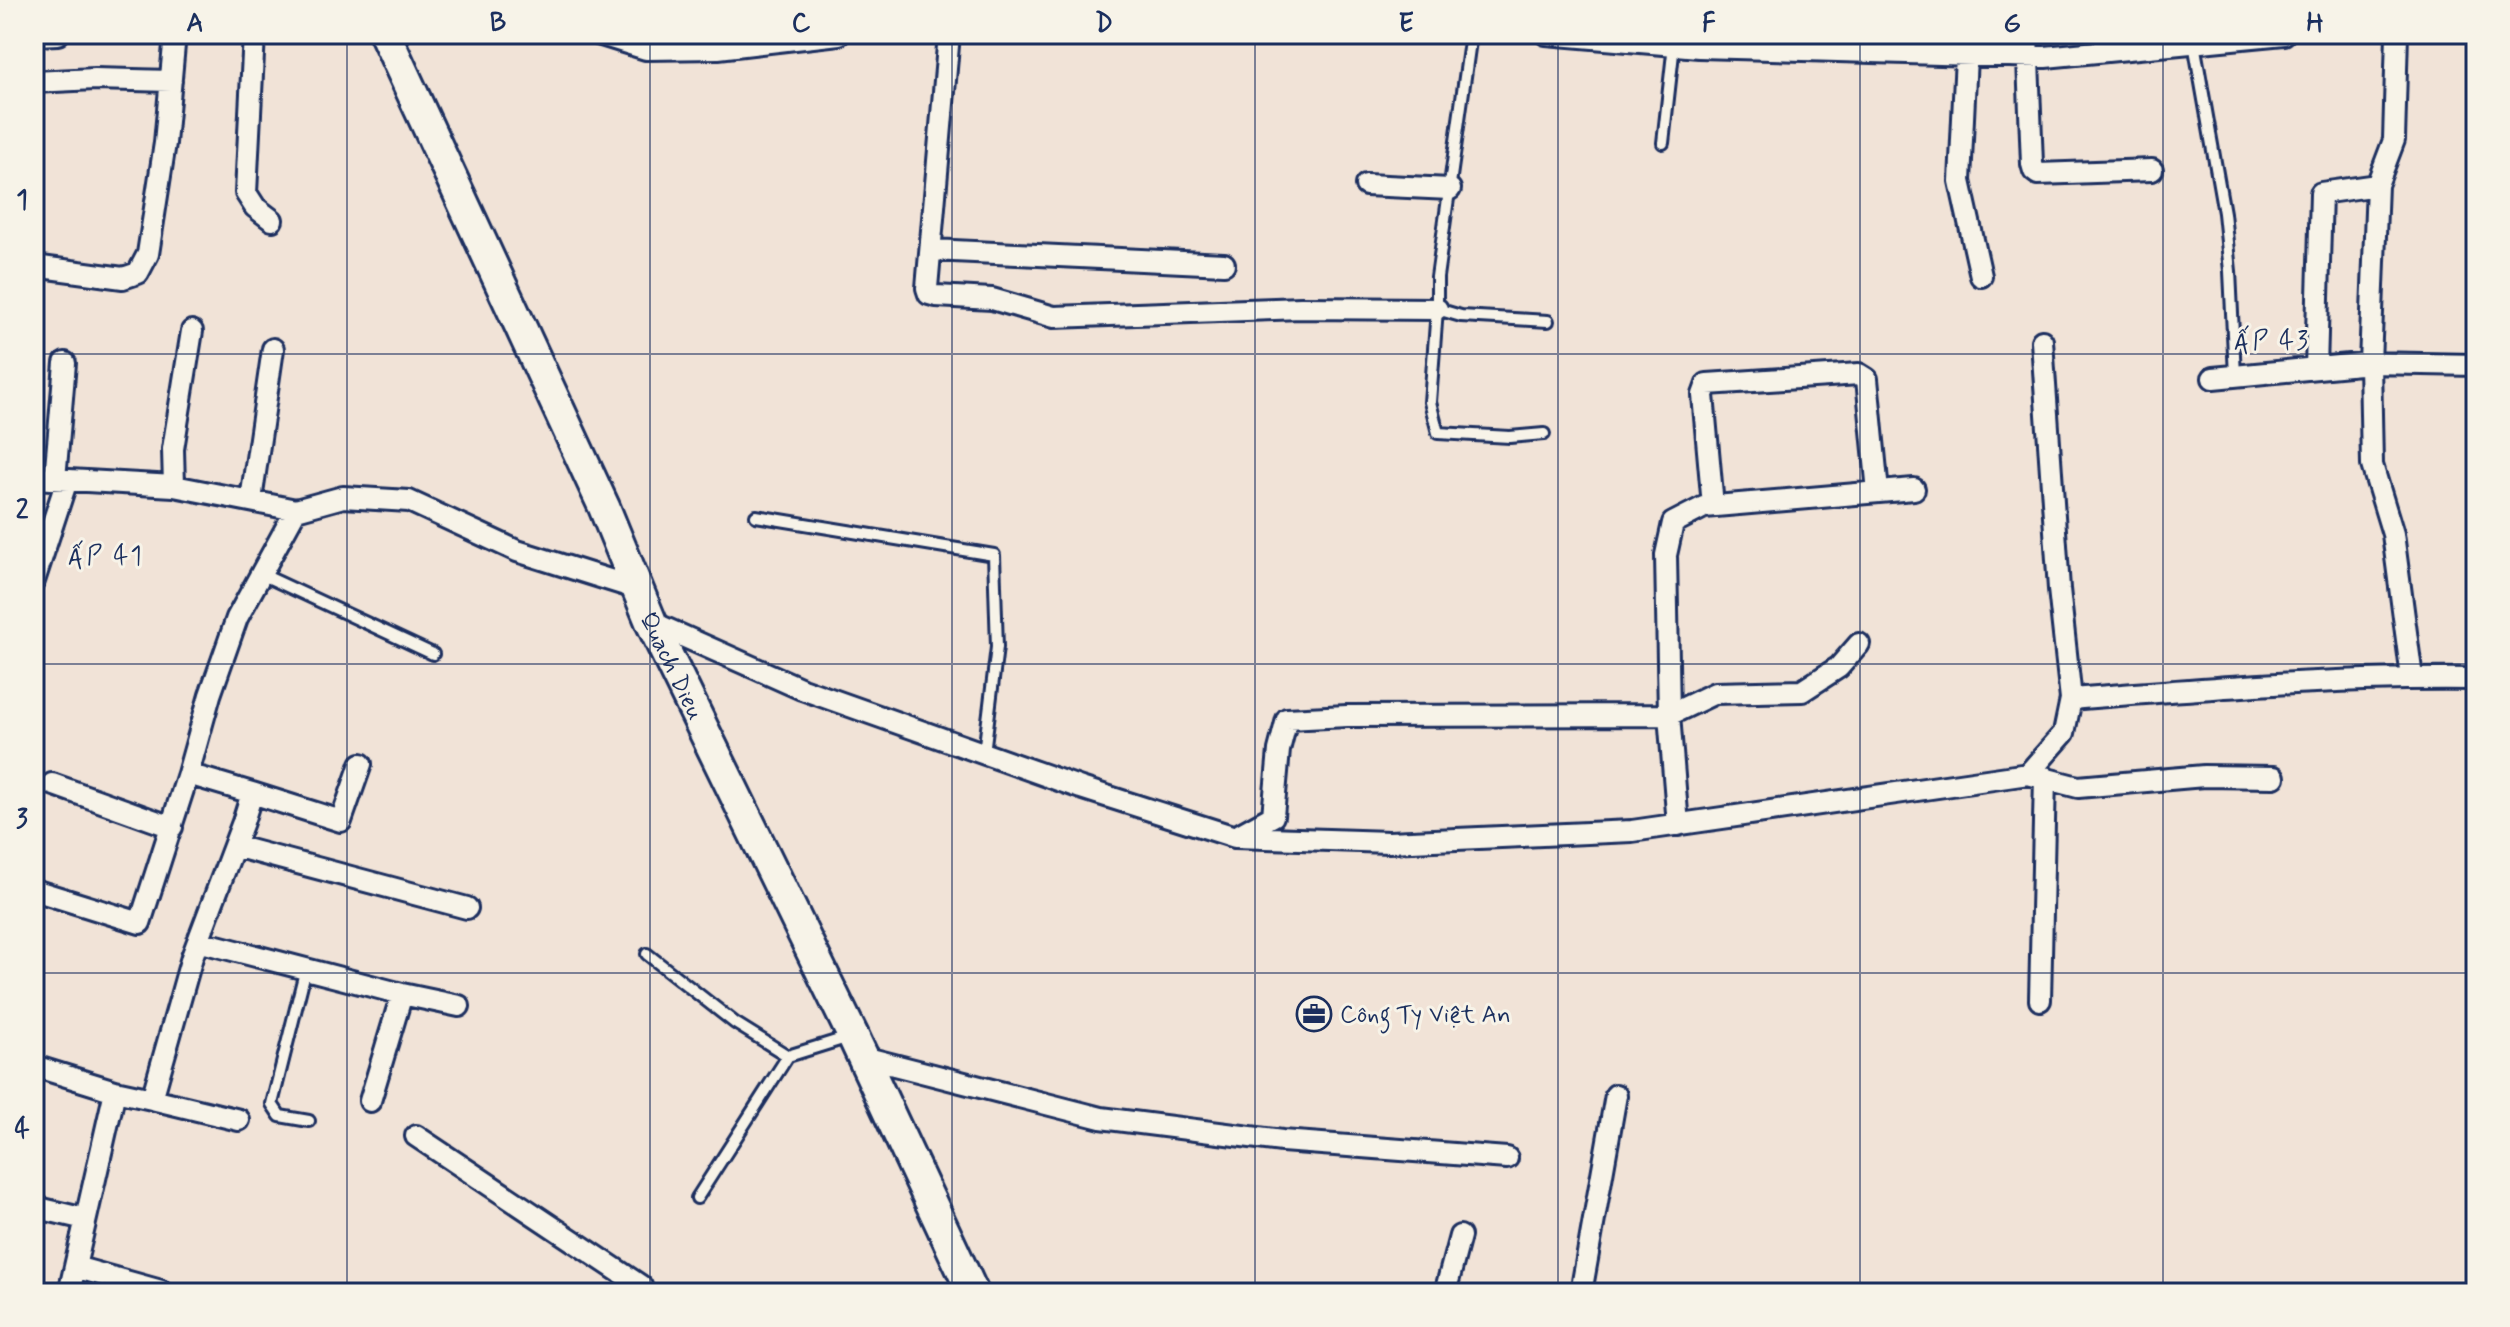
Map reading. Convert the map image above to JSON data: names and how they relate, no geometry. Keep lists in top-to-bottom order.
{
  "streets": {
    "main road": ["Quach Dieu"]
  },
  "districts": ["ẤP 43", "ẤP 41"],
  "places": {
    "office": ["Công Ty Việt An"]
  },
  "grid": {
    "columns": [
      "A",
      "B",
      "C",
      "D",
      "E",
      "F",
      "G",
      "H"
    ],
    "rows": [
      "1",
      "2",
      "3",
      "4"
    ]
  }
}
